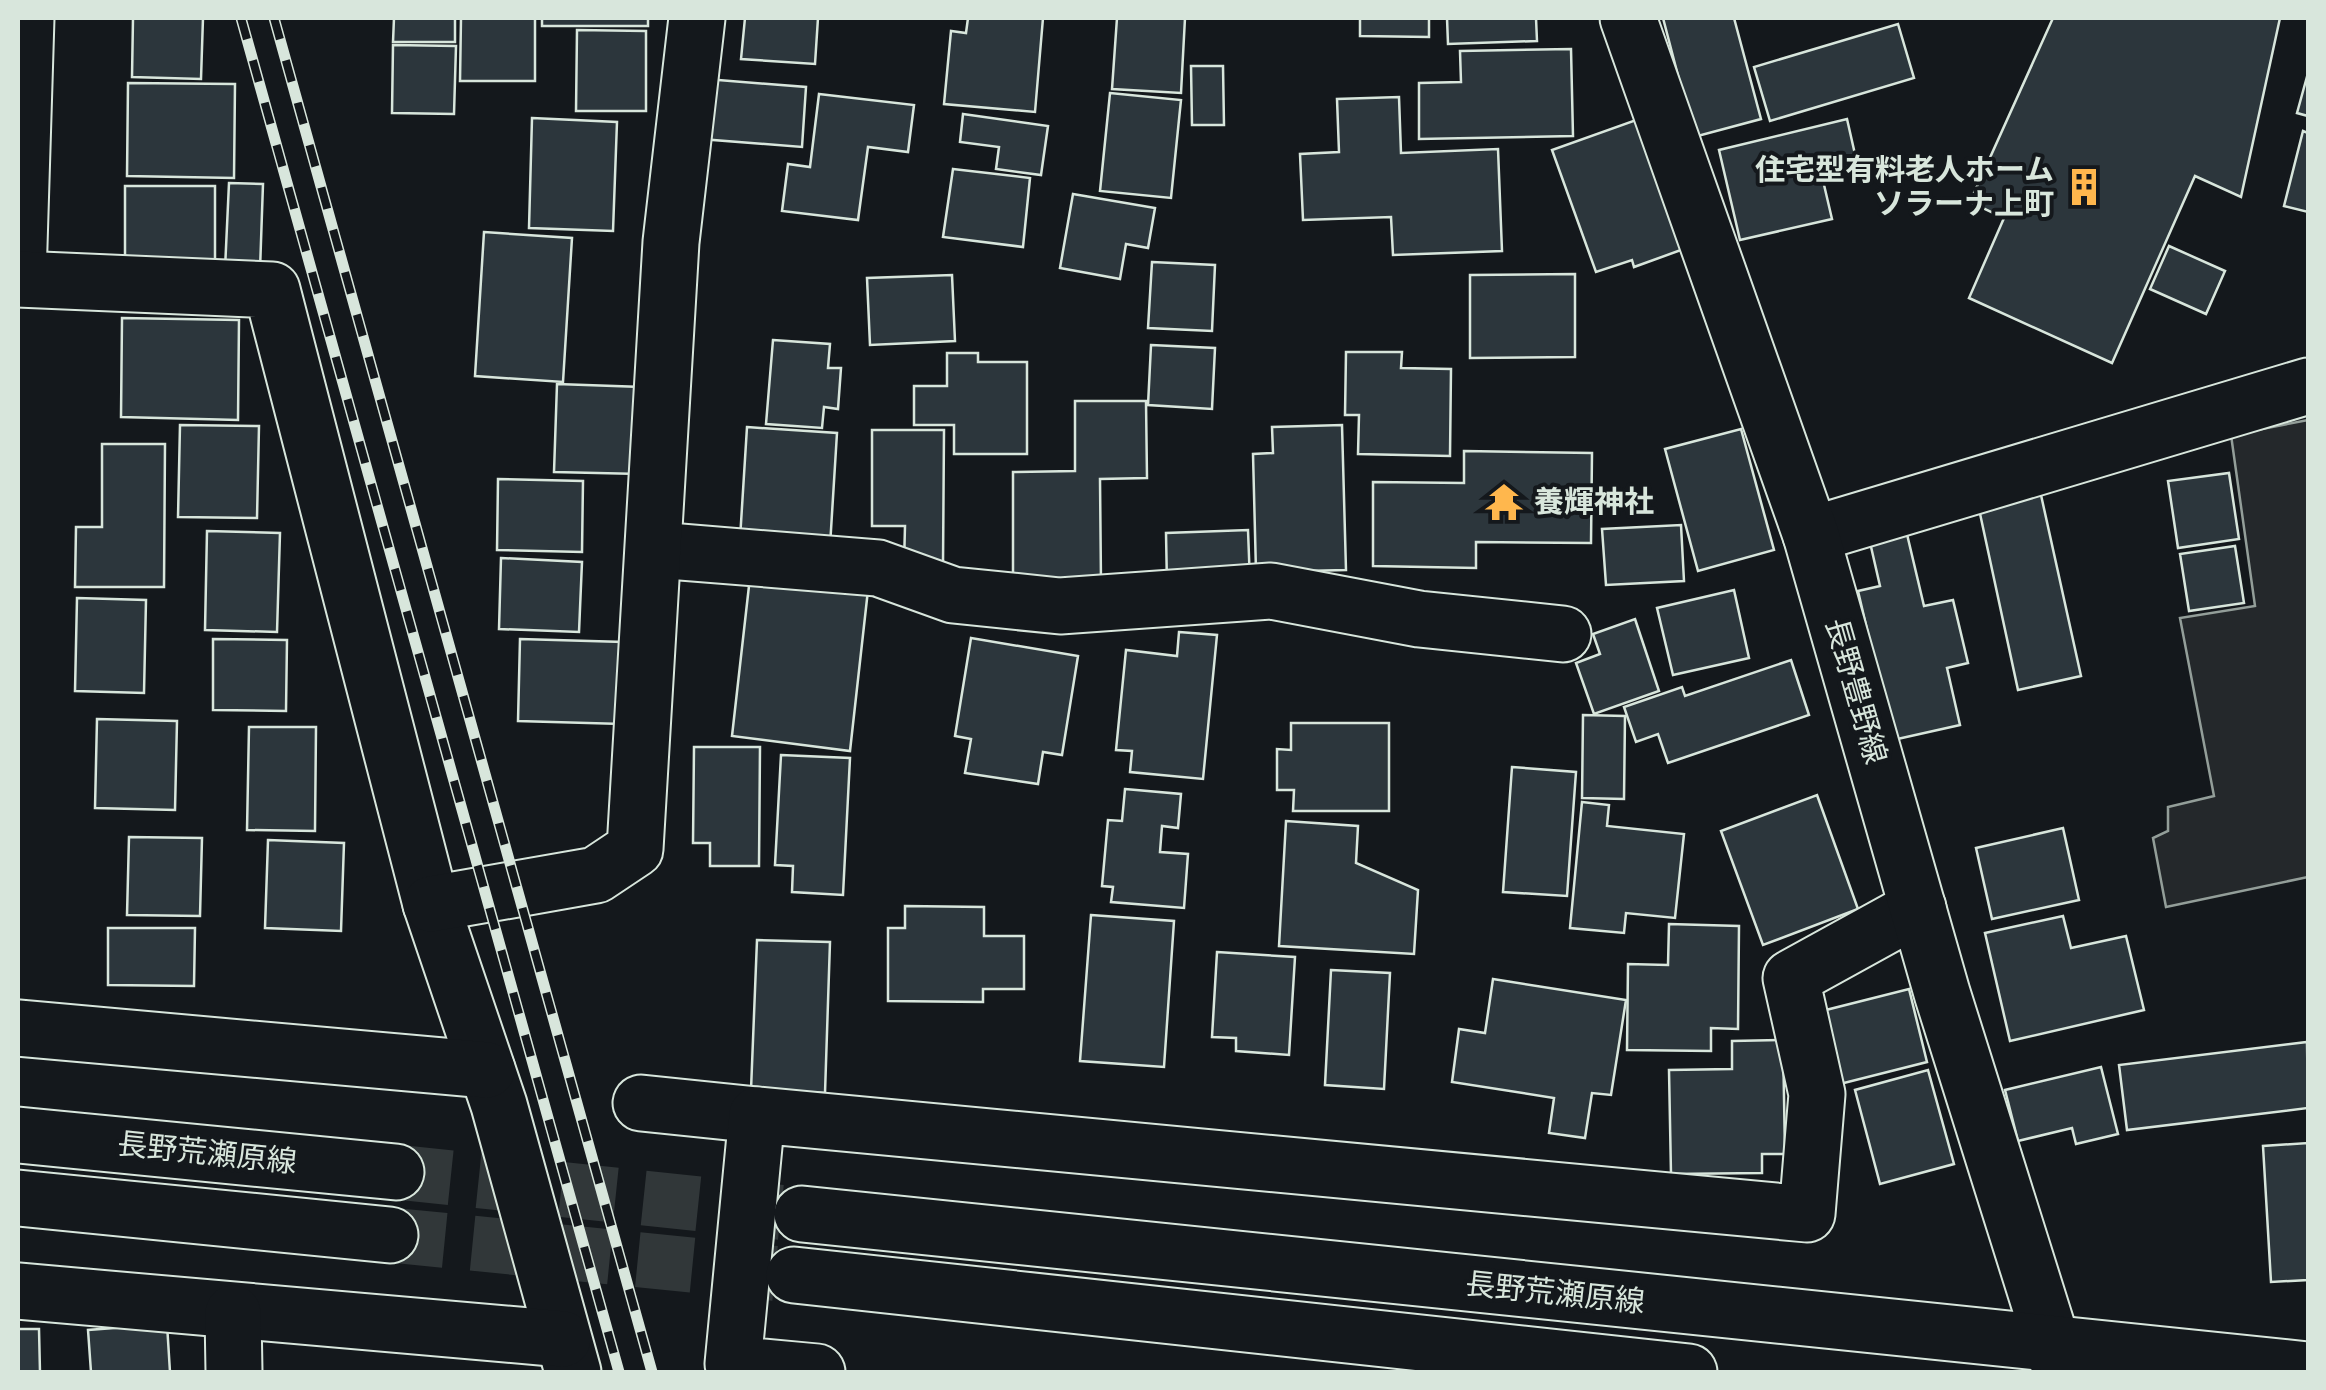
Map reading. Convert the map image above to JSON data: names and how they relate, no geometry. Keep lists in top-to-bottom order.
{
  "streets": {
    "street": ["長野豊野線", "長野荒瀬原線"]
  },
  "crossings": [
    ["長野豊野線", "長野荒瀬原線"]
  ],
  "places": {
    "building": ["住宅型有料老人ホーム ソラーナ上町"],
    "temple": ["養輝神社"]
  }
}
